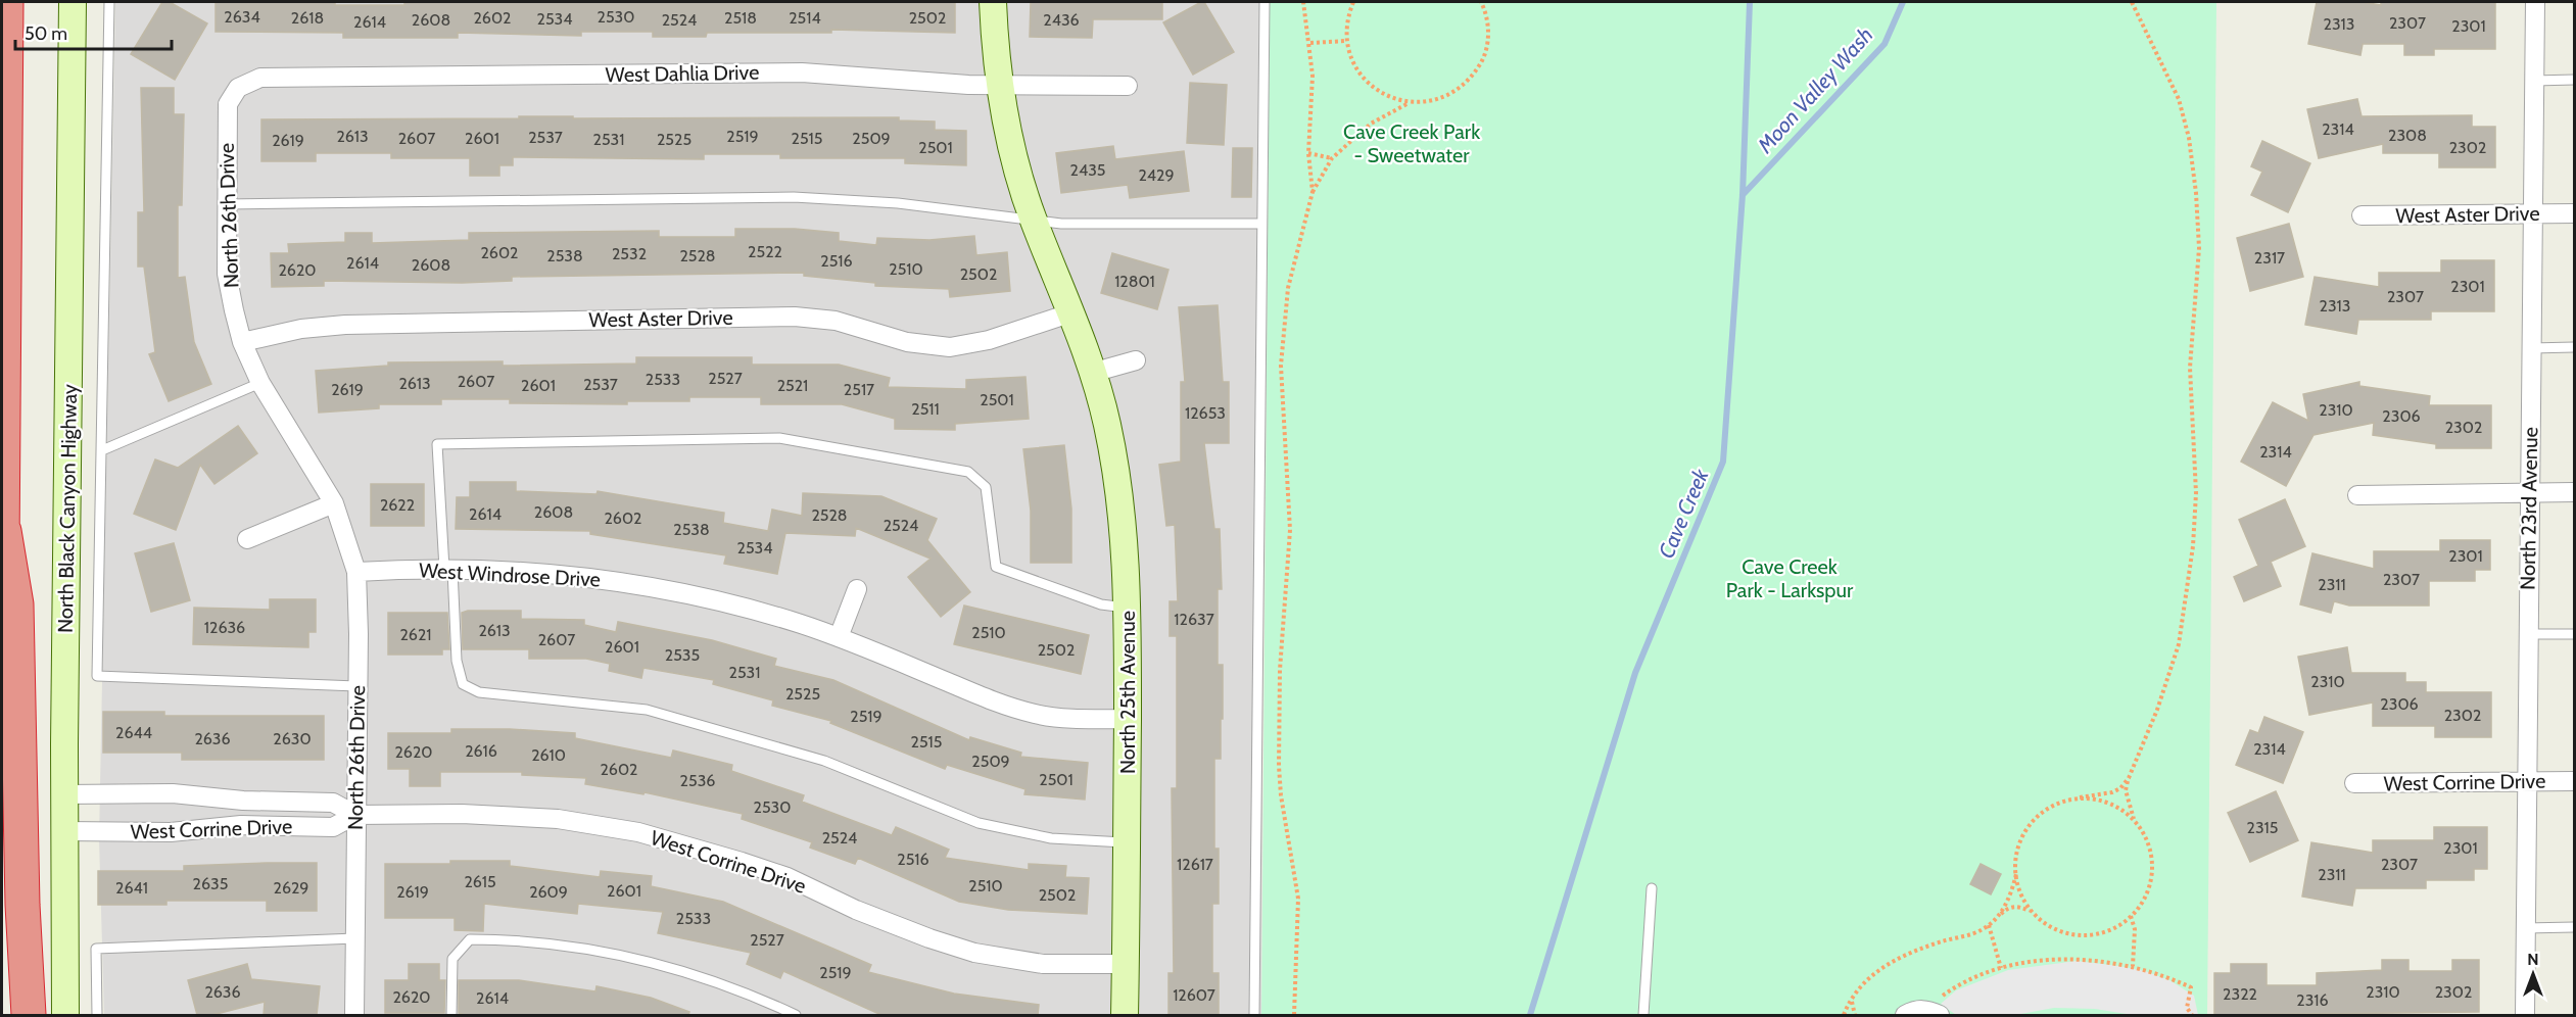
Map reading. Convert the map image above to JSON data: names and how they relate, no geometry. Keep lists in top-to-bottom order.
{
  "streets": {
    "street": [
      "West Dahlia Drive",
      "West Aster Drive",
      "North 26th Drive",
      "North Black Canyon Highway",
      "North 23rd Avenue",
      "West Windrose Drive",
      "North 25th Avenue",
      "West Corrine Drive"
    ]
  },
  "crossings": [
    ["West Dahlia Drive", "North 26th Drive"],
    ["West Dahlia Drive", "North 25th Avenue"],
    ["West Aster Drive", "North 26th Drive"],
    ["West Aster Drive", "North 23rd Avenue"],
    ["West Aster Drive", "North 25th Avenue"],
    ["North 26th Drive", "West Windrose Drive"],
    ["North 26th Drive", "West Corrine Drive"],
    ["North Black Canyon Highway", "West Corrine Drive"],
    ["North 23rd Avenue", "West Corrine Drive"],
    ["West Windrose Drive", "North 25th Avenue"],
    ["North 25th Avenue", "West Corrine Drive"]
  ],
  "water": ["Moon Valley Wash", "Cave Creek"],
  "parks": ["Cave Creek Park - Sweetwater", "Cave Creek Park - Larkspur"],
  "house_numbers": [
    "2634",
    "2530",
    "2618",
    "2602",
    "2518",
    "2514",
    "2502",
    "2534",
    "2608",
    "2524",
    "2436",
    "2614",
    "2307",
    "2313",
    "2301",
    "2314",
    "2308",
    "2613",
    "2519",
    "2537",
    "2607",
    "2601",
    "2515",
    "2509",
    "2531",
    "2525",
    "2619",
    "2501",
    "2302",
    "2435",
    "2429",
    "2522",
    "2602",
    "2532",
    "2538",
    "2528",
    "2317",
    "2516",
    "2614",
    "2608",
    "2510",
    "2620",
    "2502",
    "12801",
    "2301",
    "2307",
    "2313",
    "2527",
    "2533",
    "2607",
    "2613",
    "2537",
    "2601",
    "2521",
    "2619",
    "2517",
    "2501",
    "2511",
    "2310",
    "12653",
    "2306",
    "2302",
    "2314",
    "2622",
    "2608",
    "2614",
    "2528",
    "2602",
    "2524",
    "2538",
    "2534",
    "2301",
    "2307",
    "2311",
    "12637",
    "12636",
    "2613",
    "2510",
    "2621",
    "2607",
    "2601",
    "2502",
    "2535",
    "2531",
    "2310",
    "2525",
    "2306",
    "2302",
    "2519",
    "2644",
    "2636",
    "2630",
    "2515",
    "2314",
    "2616",
    "2620",
    "2610",
    "2509",
    "2602",
    "2501",
    "2536",
    "2530",
    "2315",
    "2524",
    "2301",
    "2516",
    "12617",
    "2307",
    "2311",
    "2615",
    "2635",
    "2510",
    "2641",
    "2629",
    "2601",
    "2619",
    "2609",
    "2502",
    "2533",
    "2527",
    "2519",
    "2636",
    "2310",
    "2302",
    "2322",
    "12607",
    "2620",
    "2614",
    "2316"
  ],
  "scale_bar": "50 m",
  "north": "top"
}
